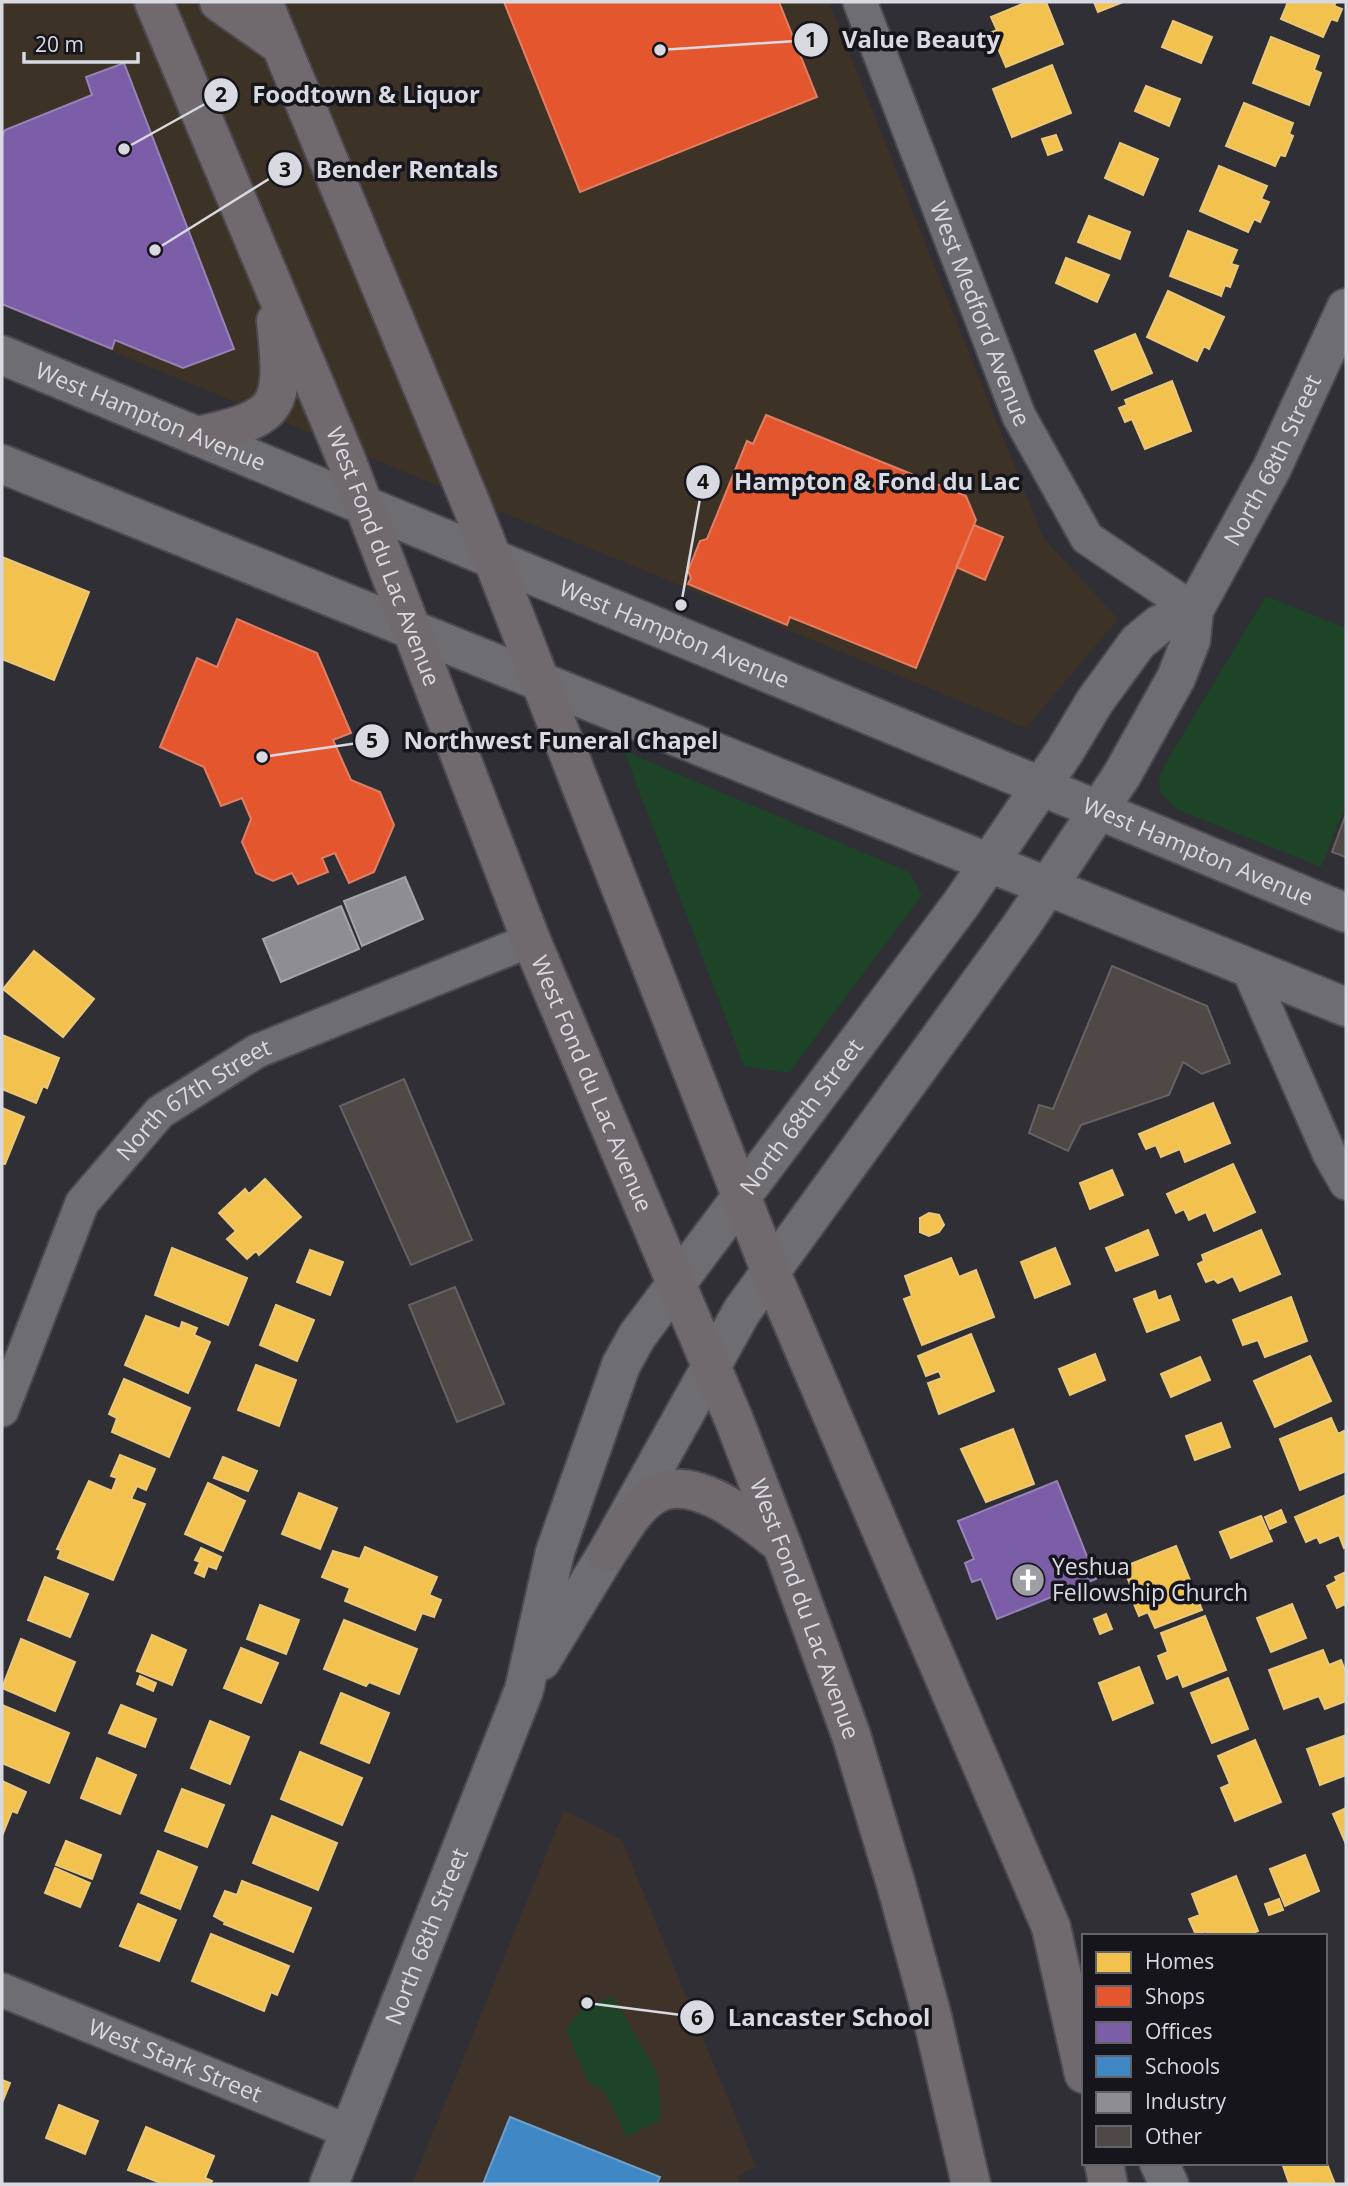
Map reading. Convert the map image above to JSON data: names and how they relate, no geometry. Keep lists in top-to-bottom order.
{
  "streets": {
    "main road": ["West Fond du Lac Avenue"],
    "street": [
      "West Medford Avenue",
      "West Hampton Avenue",
      "North 68th Street",
      "North 67th Street",
      "West Stark Street"
    ]
  },
  "crossings": [
    ["West Medford Avenue", "North 68th Street"],
    ["West Hampton Avenue", "North 68th Street"],
    ["West Hampton Avenue", "West Fond du Lac Avenue"],
    ["North 68th Street", "West Fond du Lac Avenue"],
    ["North 68th Street", "West Stark Street"],
    ["West Fond du Lac Avenue", "North 67th Street"]
  ],
  "places": {
    "other": [
      "Value Beauty",
      "Foodtown & Liquor",
      "Bender Rentals",
      "Hampton & Fond du Lac",
      "Northwest Funeral Chapel",
      "Lancaster School"
    ],
    "church": ["Yeshua Fellowship Church"]
  },
  "legend": [
    "Homes",
    "Shops",
    "Offices",
    "Schools",
    "Industry",
    "Other"
  ],
  "scale_bar": "20 m"
}
